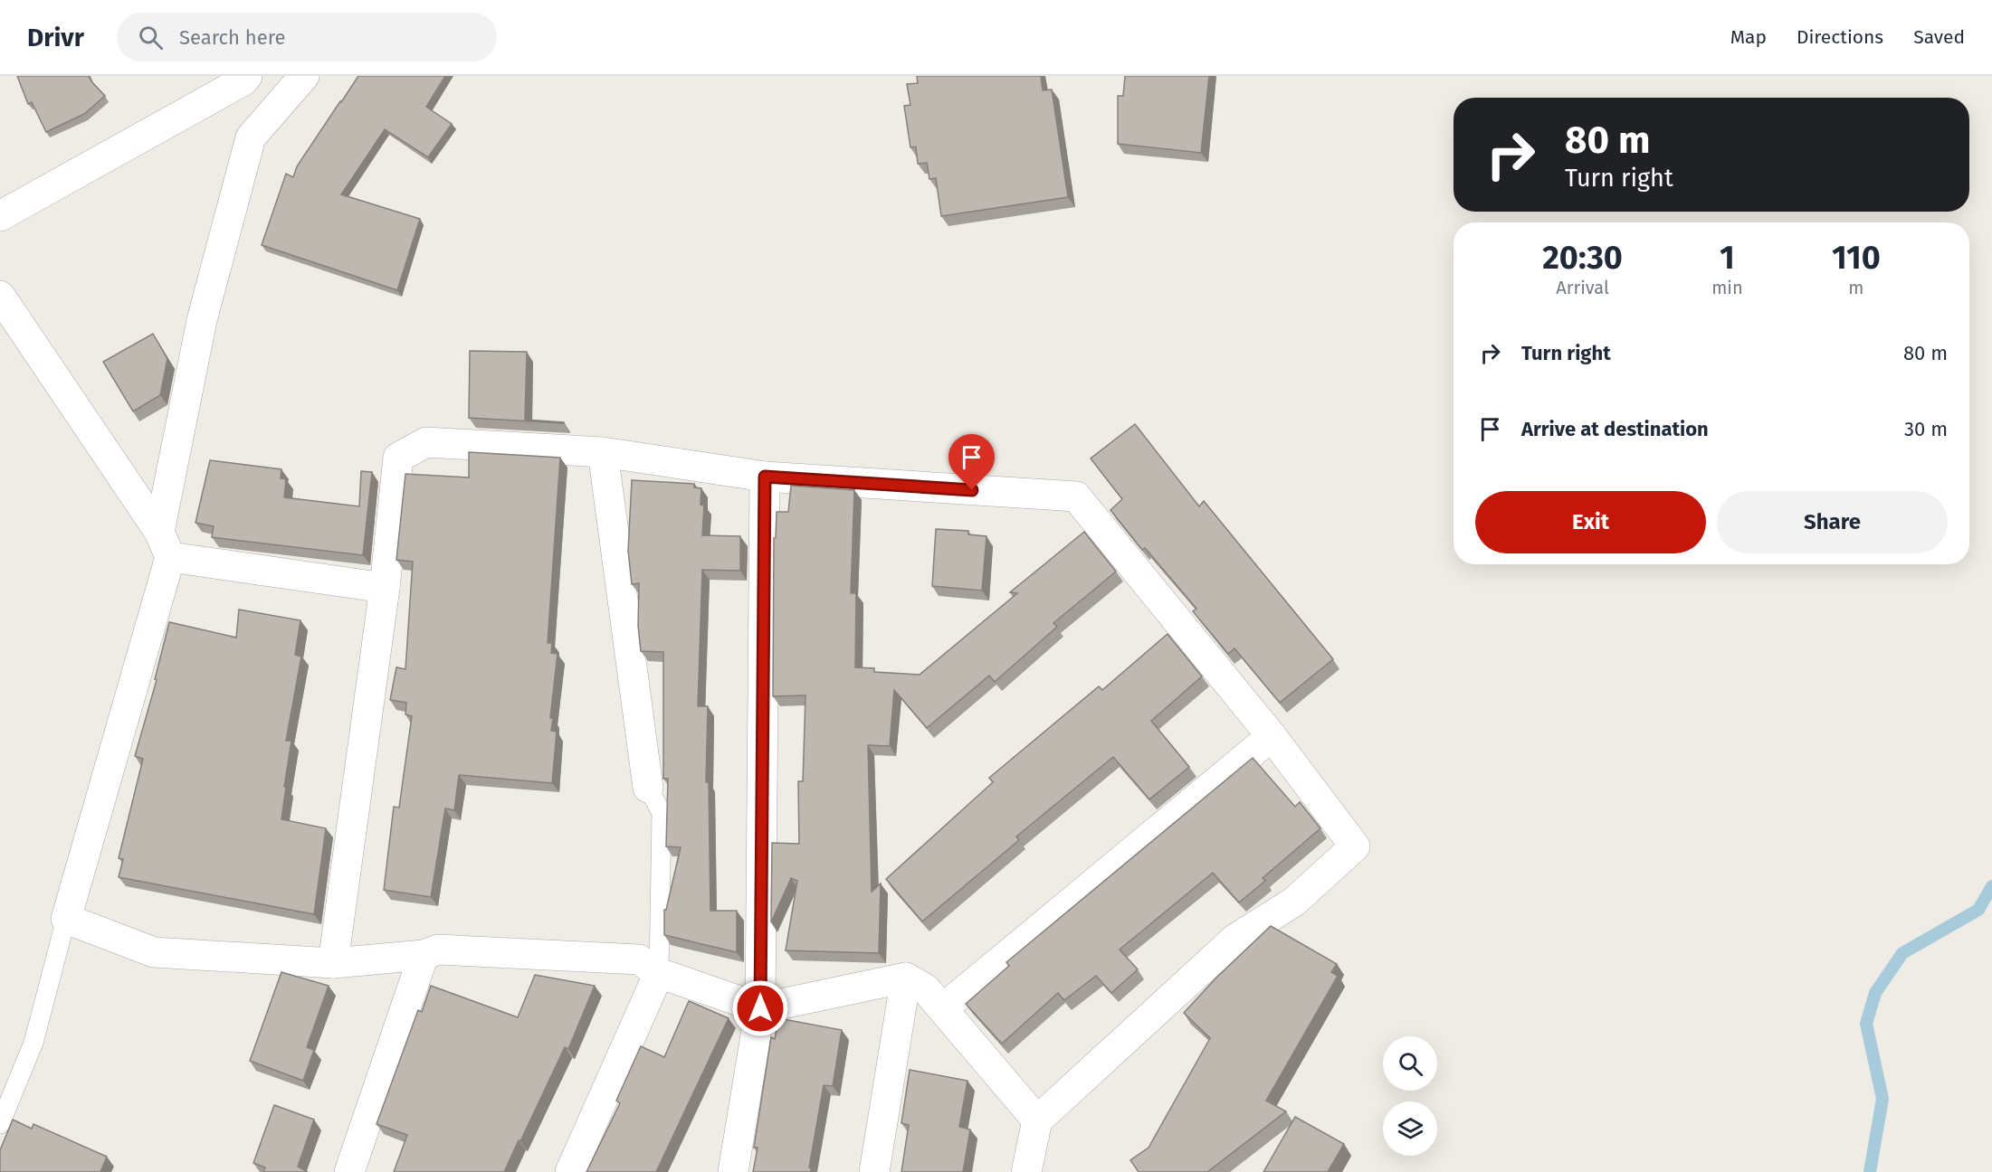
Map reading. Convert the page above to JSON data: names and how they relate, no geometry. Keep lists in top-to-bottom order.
{
  "page": {
    "header": "Drivr",
    "search": "Search here",
    "nav": ["Map", "Directions", "Saved"],
    "turn": ["80 m", "Turn right"],
    "eta": [
      "20:30",
      "Arrival",
      "1",
      "min",
      "110",
      "m"
    ],
    "list": [
      {
        "name": "Turn right",
        "value": "80 m"
      },
      {
        "name": "Arrive at destination",
        "value": "30 m"
      }
    ],
    "buttons": ["Exit", "Share"]
  }
}
